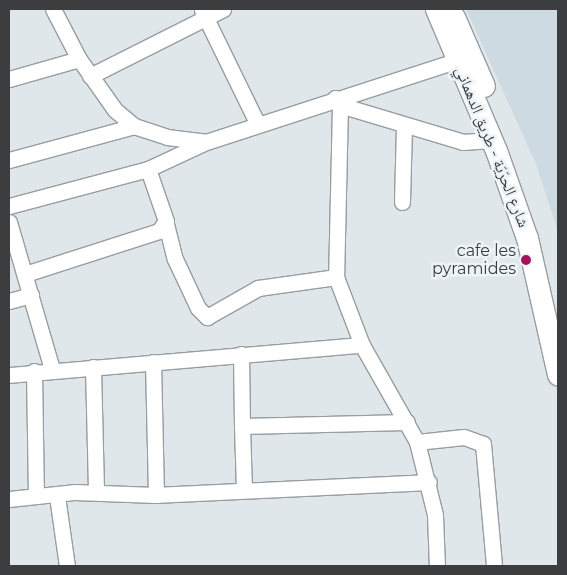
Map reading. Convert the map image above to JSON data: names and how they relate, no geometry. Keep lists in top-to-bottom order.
{
  "streets": {
    "main road": ["شارع الحرّيّة - طريق الدهماني"]
  },
  "places": ["cafe les pyramides"]
}
